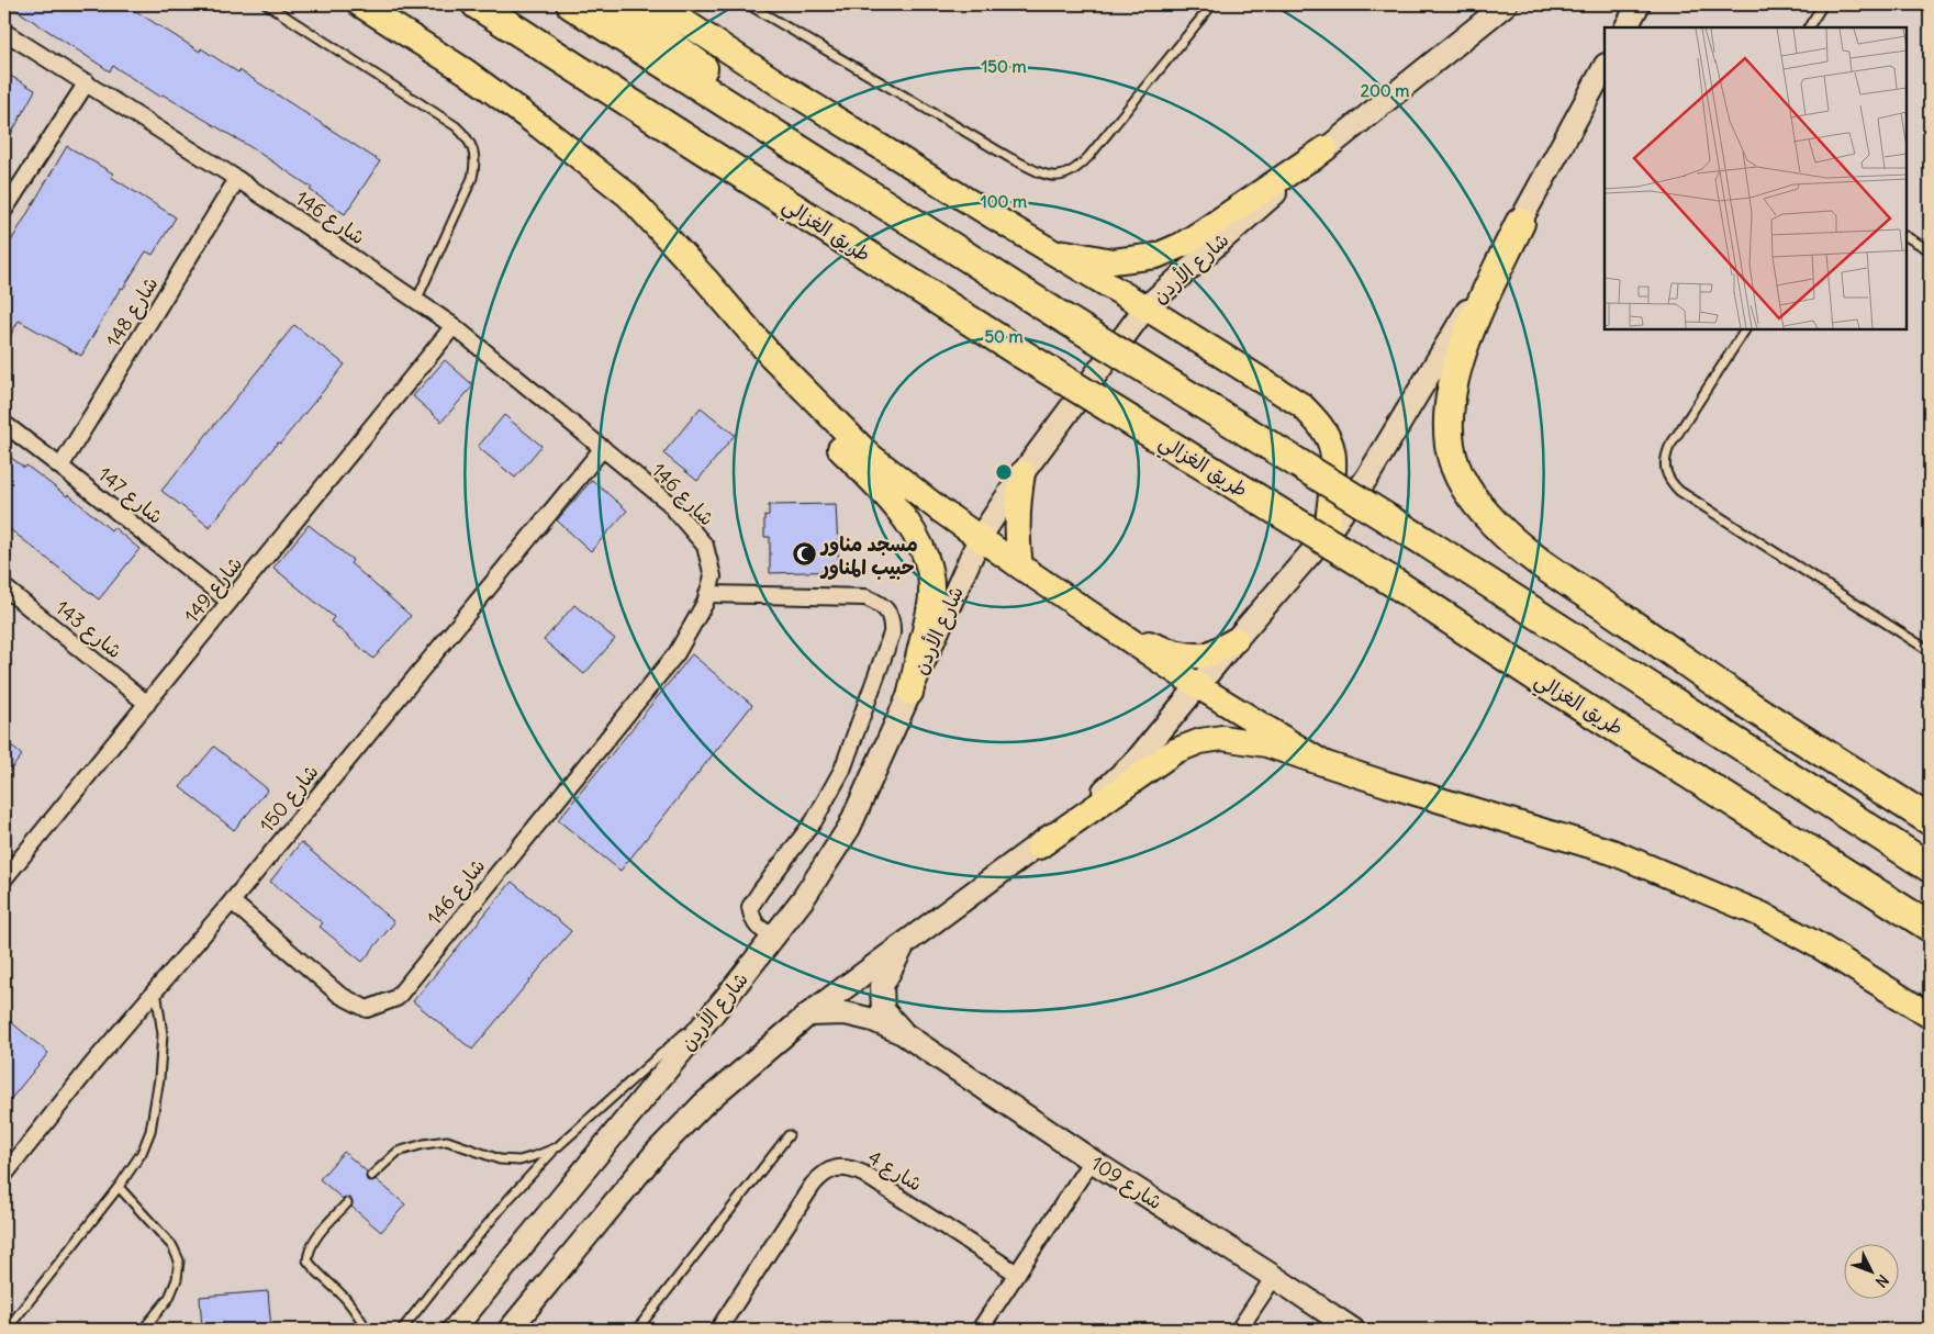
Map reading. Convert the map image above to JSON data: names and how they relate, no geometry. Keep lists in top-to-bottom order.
{
  "streets": {
    "highway": ["طريق الغزالي"],
    "main road": ["شارع الأردن", "شارع 109"],
    "street": [
      "شارع 146",
      "شارع 148",
      "شارع 147",
      "شارع 149",
      "شارع 143",
      "شارع 150",
      "شارع 4"
    ]
  },
  "crossings": [
    ["شارع 146", "شارع 148"],
    ["شارع 146", "شارع 149"],
    ["شارع 146", "شارع 150"],
    ["شارع 148", "شارع 147"],
    ["شارع 147", "شارع 149"],
    ["شارع 149", "شارع 143"]
  ],
  "places": {
    "mosque": ["مسجد مناور حبيب المناور"]
  },
  "north": "bottom right",
  "rings": [
    "150 m",
    "200 m",
    "100 m",
    "50 m"
  ]
}
